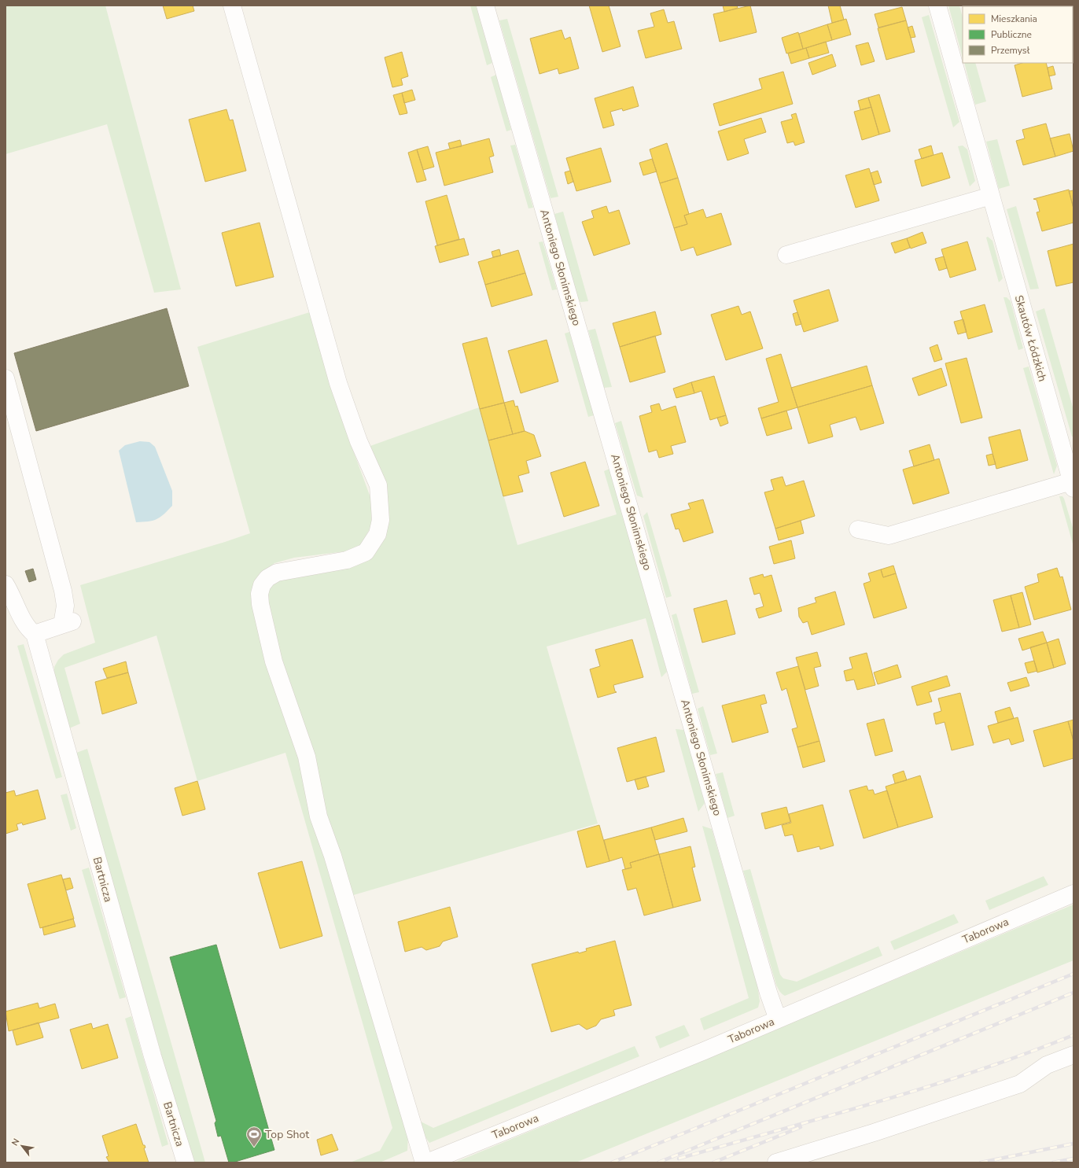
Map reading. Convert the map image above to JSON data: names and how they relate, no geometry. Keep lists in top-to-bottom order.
{
  "streets": {
    "street": [
      "Antoniego Słonimskiego",
      "Skautów Łódzkich",
      "Bartnicza",
      "Taborowa"
    ]
  },
  "crossings": [
    ["Antoniego Słonimskiego", "Taborowa"]
  ],
  "places": {
    "sports": ["Top Shot"]
  },
  "legend": ["Mieszkania", "Publiczne", "Przemysł"],
  "north": "top left"
}
